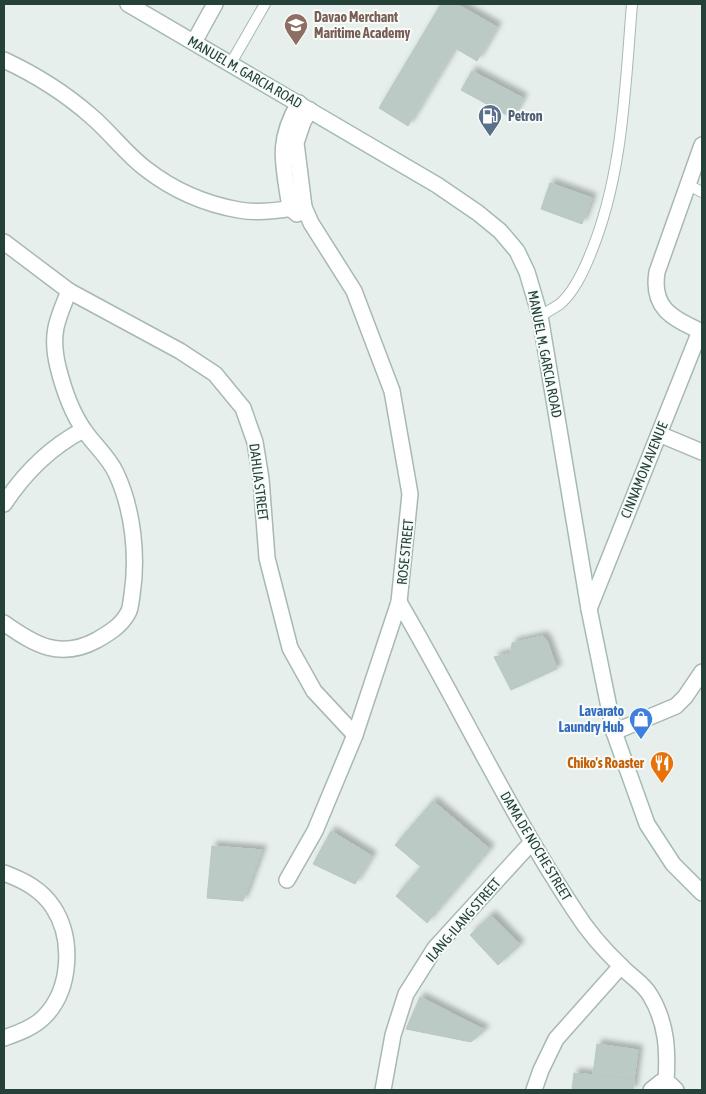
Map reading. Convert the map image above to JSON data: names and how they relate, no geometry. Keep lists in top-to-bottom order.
{
  "streets": {
    "street": [
      "MANUEL M. GARCIA ROAD",
      "CINNAMON AVENUE",
      "DAHLIA STREET",
      "ROSE STREET",
      "DAMA DE NOCHE STREET",
      "ILANG-ILANG STREET"
    ]
  },
  "crossings": [
    ["MANUEL M. GARCIA ROAD", "CINNAMON AVENUE"],
    ["MANUEL M. GARCIA ROAD", "ROSE STREET"],
    ["DAHLIA STREET", "ROSE STREET"],
    ["ROSE STREET", "DAMA DE NOCHE STREET"],
    ["DAMA DE NOCHE STREET", "ILANG-ILANG STREET"]
  ],
  "places": {
    "school or university": ["Davao Merchant Maritime Academy"],
    "fuel station": ["Petron"],
    "shop": ["Lavarato Laundry Hub"],
    "restaurant": ["Chiko's Roaster"]
  }
}
